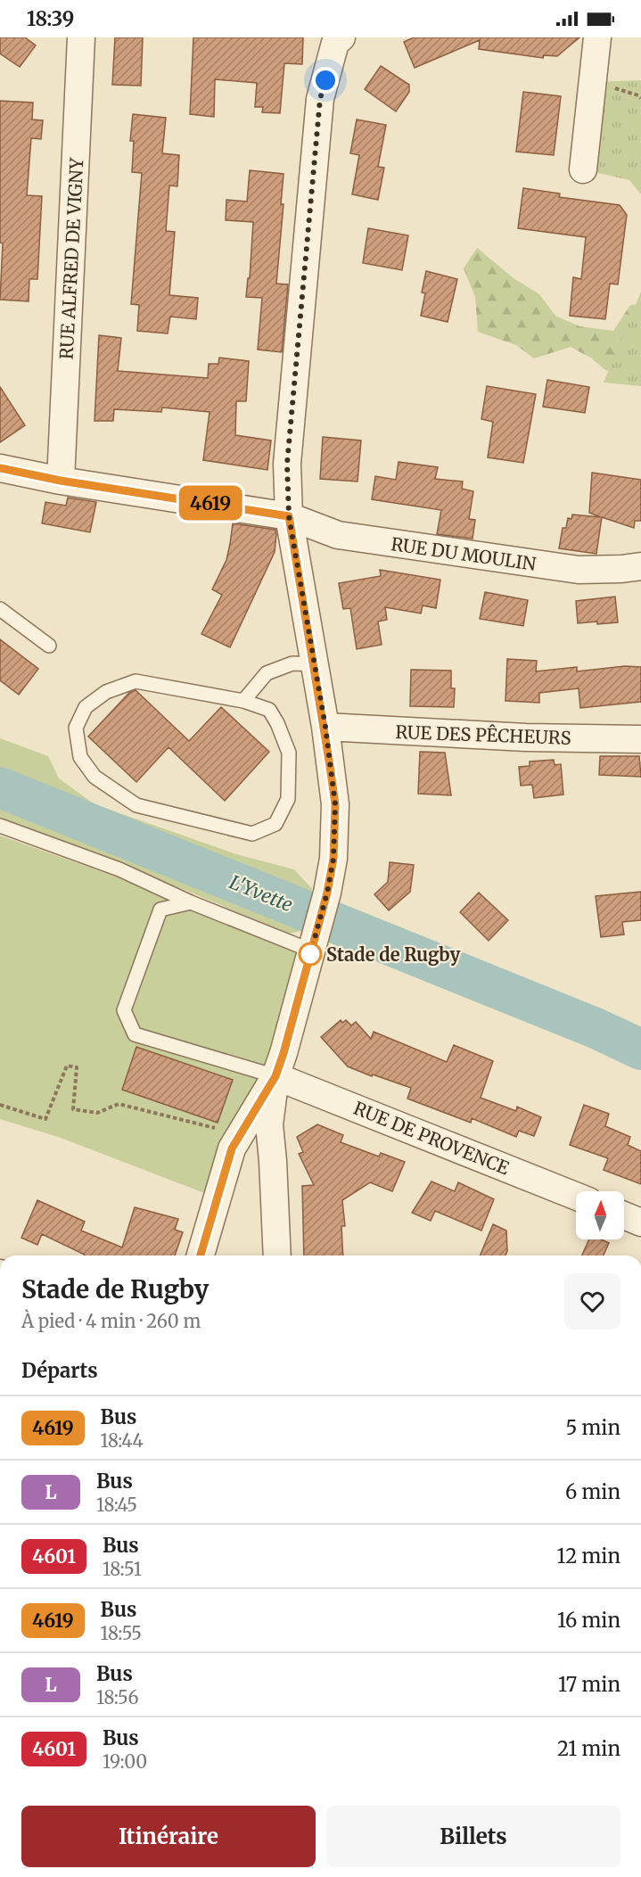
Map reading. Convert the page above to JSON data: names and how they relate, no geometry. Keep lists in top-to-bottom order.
{
  "streets": {
    "street": [
      "RUE ALFRED DE VIGNY",
      "RUE DU MOULIN",
      "RUE DES PÊCHEURS",
      "RUE DE PROVENCE"
    ]
  },
  "crossings": [
    ["RUE ALFRED DE VIGNY", "RUE DU MOULIN"]
  ],
  "water": ["L'Yvette"],
  "places": ["Stade de Rugby"],
  "lines": ["bus line 4619"],
  "north": "top",
  "page": {
    "status": "18:39",
    "on_map": "4619",
    "heading": [
      ["Stade de Rugby", "À pied · 4 min · 260 m"],
      "Départs"
    ],
    "list": [
      {
        "mark": "4619",
        "name": "Bus",
        "note": "18:44",
        "value": "5 min"
      },
      {
        "mark": "L",
        "name": "Bus",
        "note": "18:45",
        "value": "6 min"
      },
      {
        "mark": "4601",
        "name": "Bus",
        "note": "18:51",
        "value": "12 min"
      },
      {
        "mark": "4619",
        "name": "Bus",
        "note": "18:55",
        "value": "16 min"
      },
      {
        "mark": "L",
        "name": "Bus",
        "note": "18:56",
        "value": "17 min"
      },
      {
        "mark": "4601",
        "name": "Bus",
        "note": "19:00",
        "value": "21 min"
      }
    ],
    "buttons": ["Itinéraire", "Billets"]
  }
}
